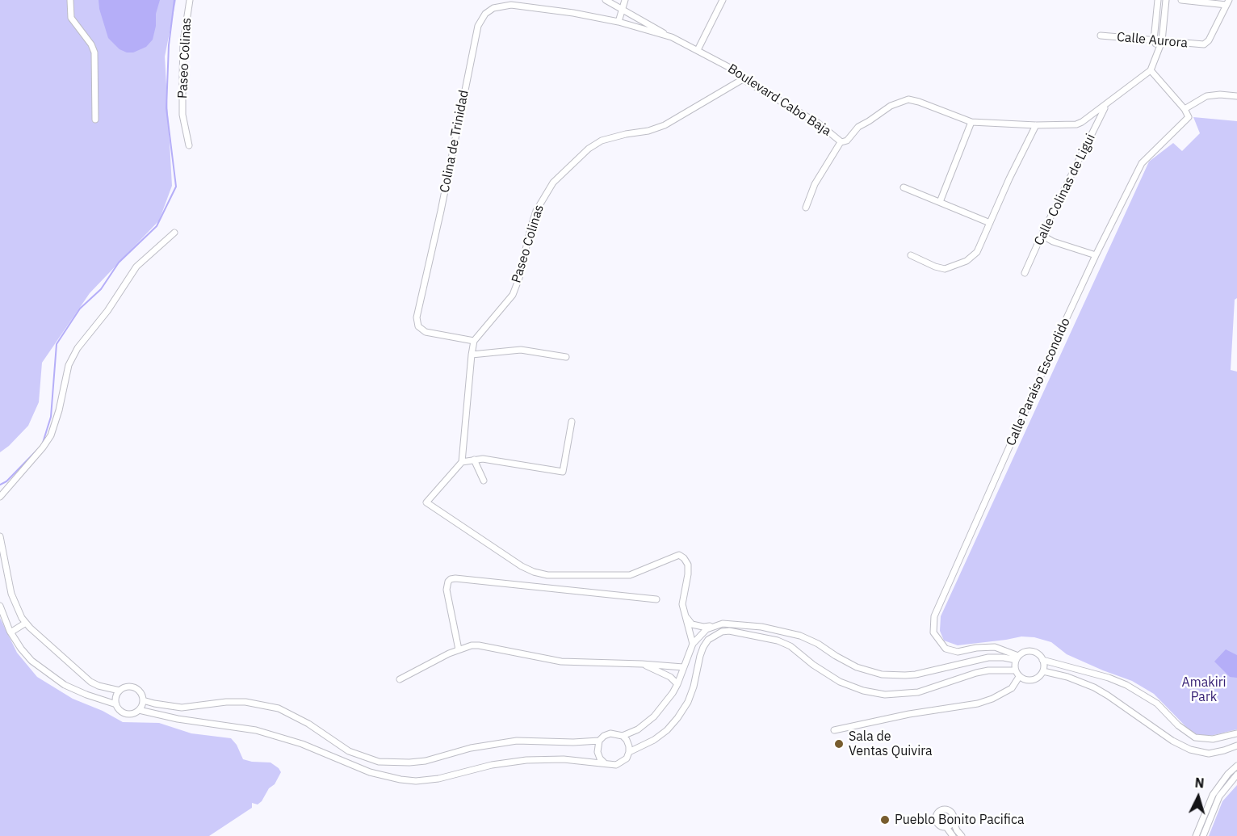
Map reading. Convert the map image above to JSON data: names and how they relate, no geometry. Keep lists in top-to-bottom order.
{
  "streets": {
    "street": [
      "Calle Aurora",
      "Paseo Colinas",
      "Boulevard Cabo Baja",
      "Colina de Trinidad",
      "Calle Colinas de Ligui",
      "Calle Paraíso Escondido"
    ]
  },
  "crossings": [
    ["Paseo Colinas", "Boulevard Cabo Baja"],
    ["Paseo Colinas", "Colina de Trinidad"],
    ["Boulevard Cabo Baja", "Colina de Trinidad"],
    ["Boulevard Cabo Baja", "Calle Colinas de Ligui"]
  ],
  "parks": ["Amakiri Park"],
  "places": ["Sala de Ventas Quivira", "Pueblo Bonito Pacifica"],
  "north": "top"
}
